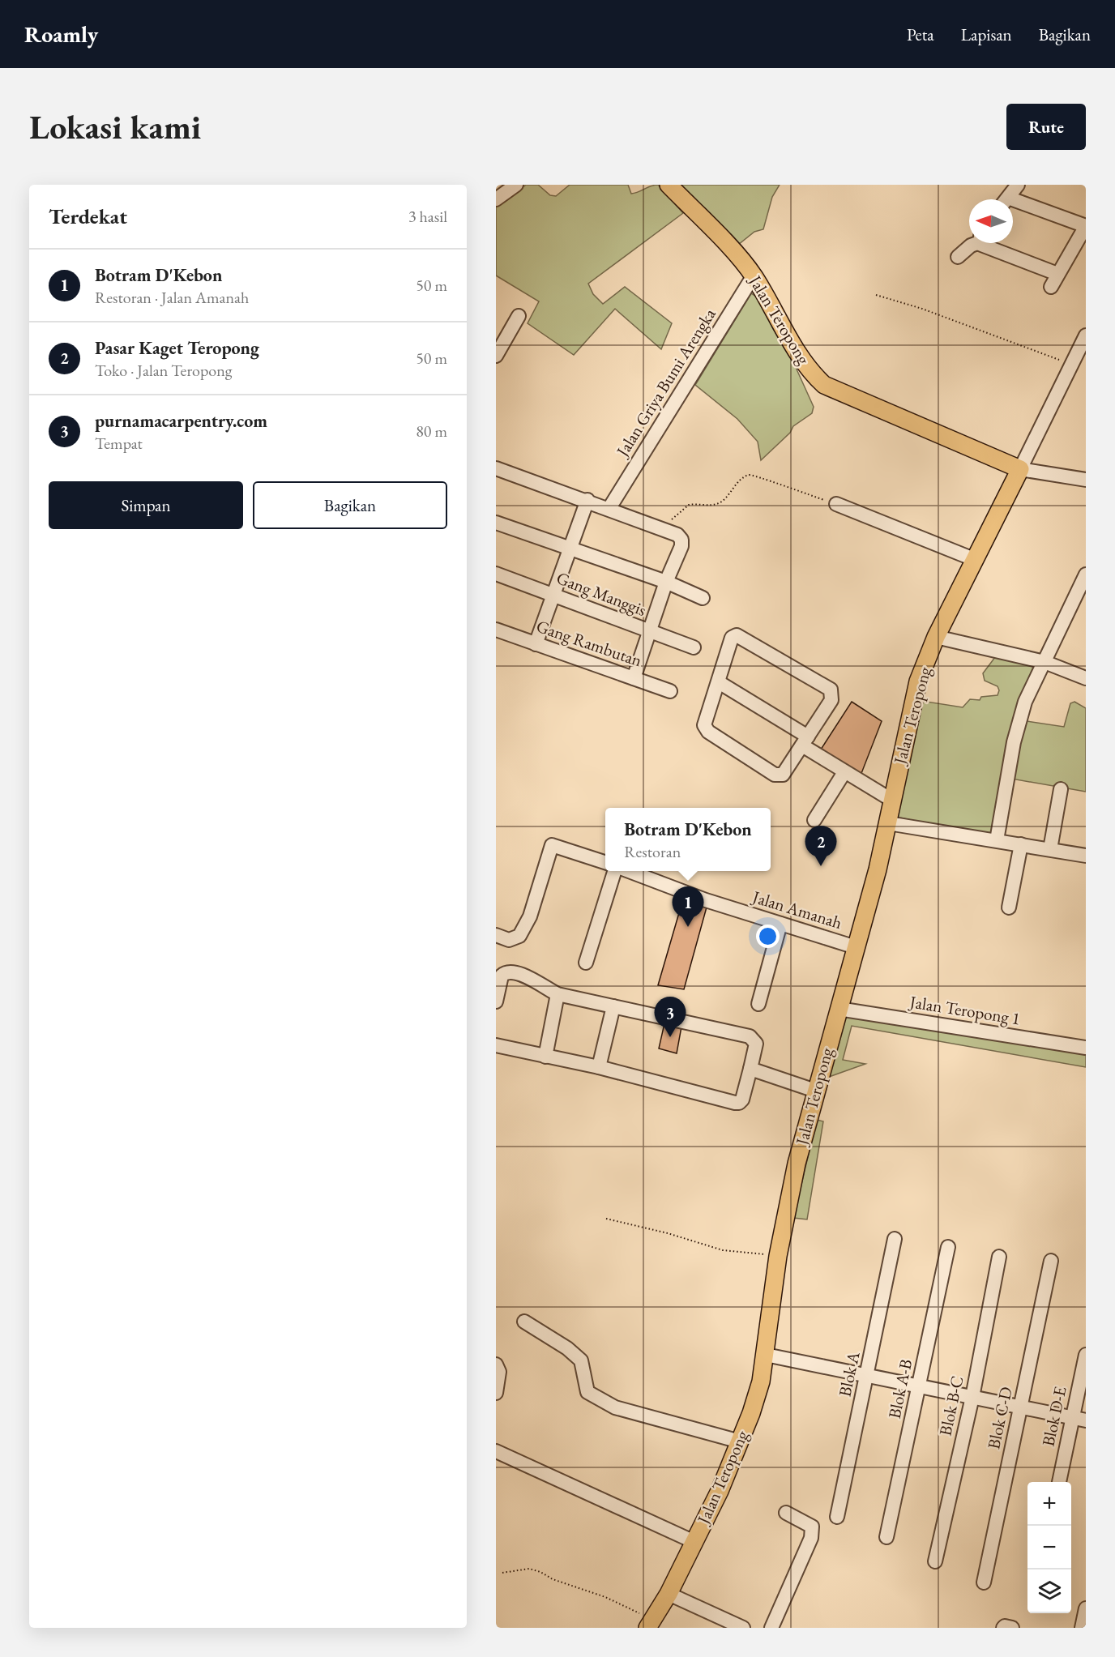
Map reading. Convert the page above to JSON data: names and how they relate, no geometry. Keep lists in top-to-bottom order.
{
  "streets": {
    "main road": ["Jalan Teropong"],
    "street": [
      "Jalan Griya Bumi Arengka",
      "Gang Manggis",
      "Gang Rambutan",
      "Jalan Amanah",
      "Jalan Teropong 1",
      "Blok A",
      "Blok A-B",
      "Blok B-C",
      "Blok D-E",
      "Blok C-D"
    ]
  },
  "crossings": [
    ["Jalan Teropong", "Jalan Griya Bumi Arengka"],
    ["Jalan Teropong", "Jalan Amanah"],
    ["Jalan Teropong", "Jalan Teropong 1"]
  ],
  "north": "left",
  "page": {
    "header": "Roamly",
    "nav": ["Peta", "Lapisan", "Bagikan"],
    "buttons": [
      "Rute",
      ["Simpan", "Bagikan"]
    ],
    "title": "Lokasi kami",
    "heading": ["Terdekat", "3 hasil"],
    "list": [
      {
        "mark": "1",
        "name": "Botram D'Kebon",
        "note": "Restoran · Jalan Amanah",
        "value": "50 m"
      },
      {
        "mark": "2",
        "name": "Pasar Kaget Teropong",
        "note": "Toko · Jalan Teropong",
        "value": "50 m"
      },
      {
        "mark": "3",
        "name": "purnamacarpentry.com",
        "note": "Tempat",
        "value": "80 m"
      }
    ],
    "popup": ["Botram D'Kebon", "Restoran"],
    "pins": ["2", "1", "3"],
    "map_buttons": ["+", "−"]
  }
}
